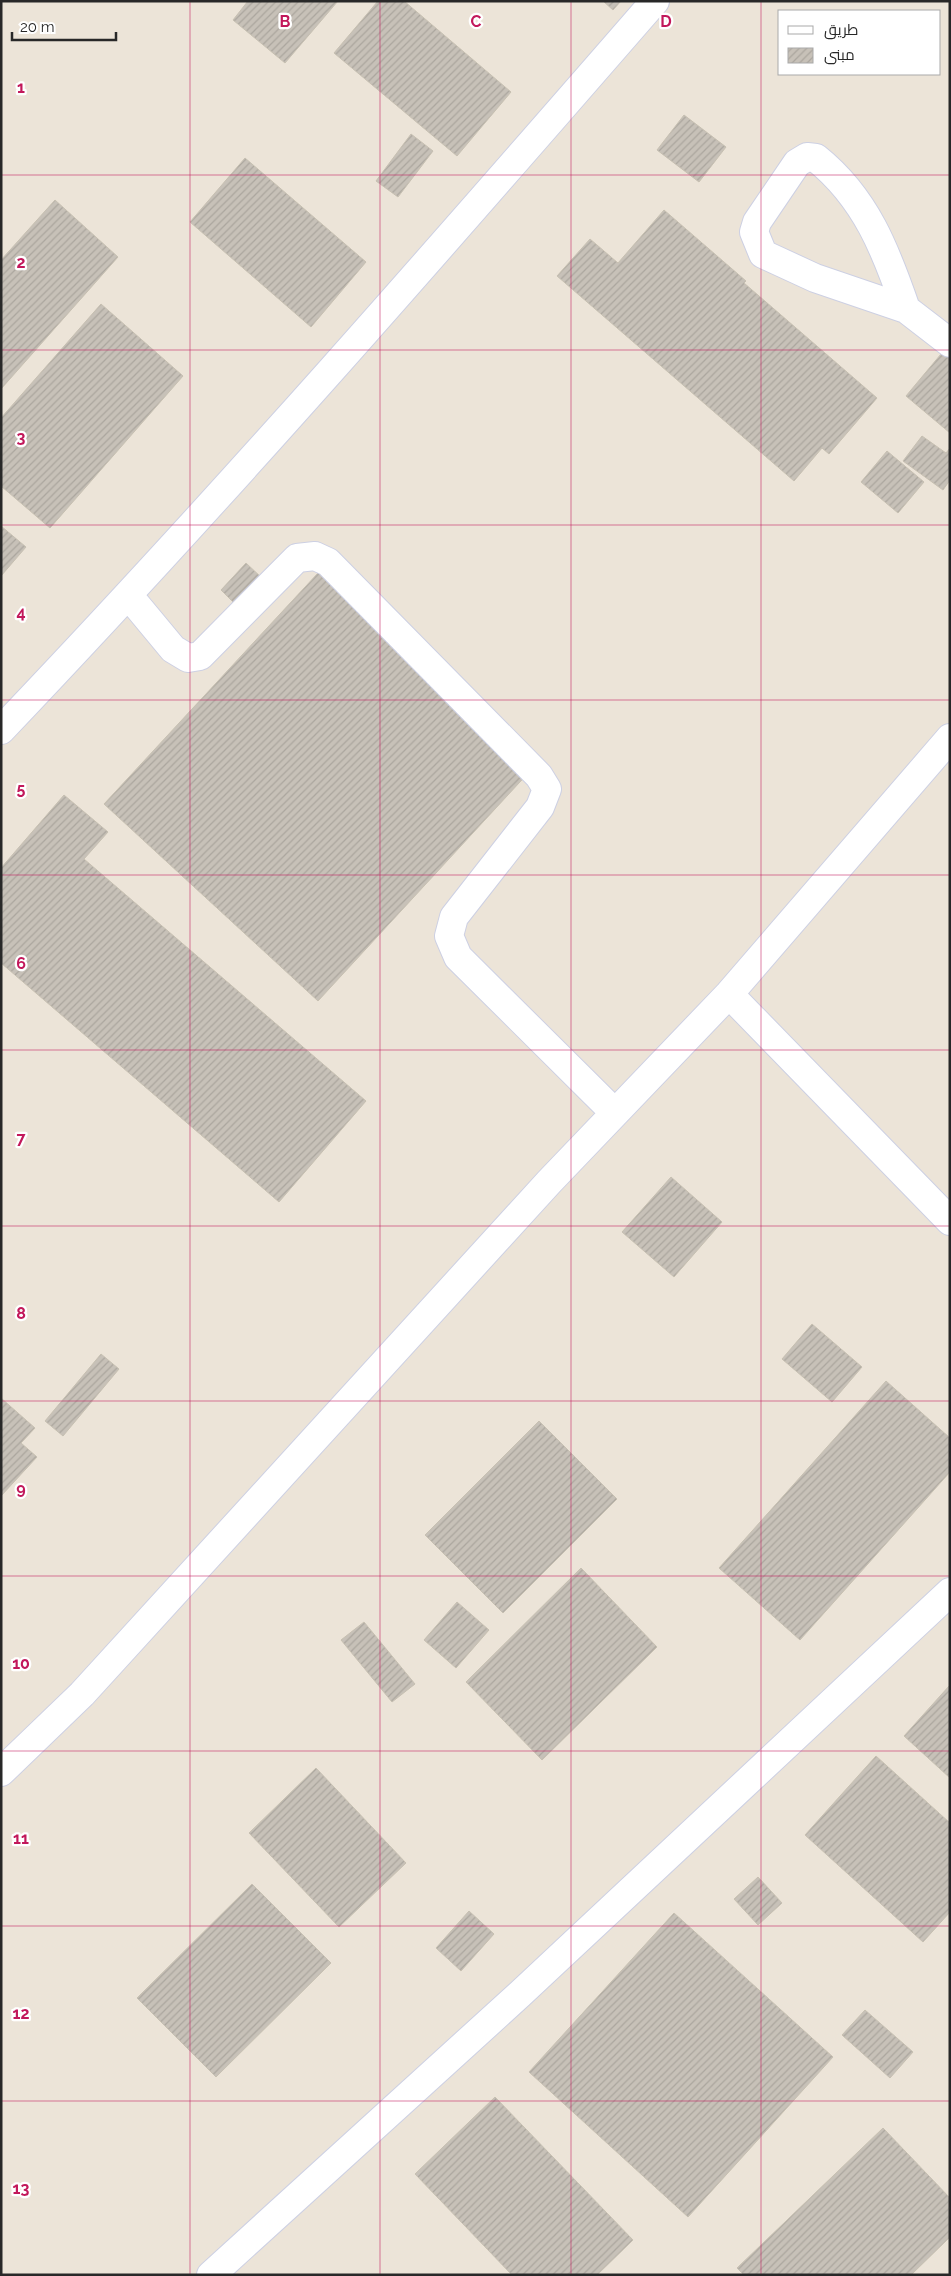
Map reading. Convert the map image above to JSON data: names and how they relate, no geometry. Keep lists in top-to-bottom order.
{
  "legend": ["طريق", "مبنى"],
  "scale_bar": "20 m",
  "grid": {
    "columns": ["B", "C", "D"],
    "rows": [
      "1",
      "2",
      "3",
      "4",
      "5",
      "6",
      "7",
      "8",
      "9",
      "10",
      "11",
      "12",
      "13"
    ]
  }
}
